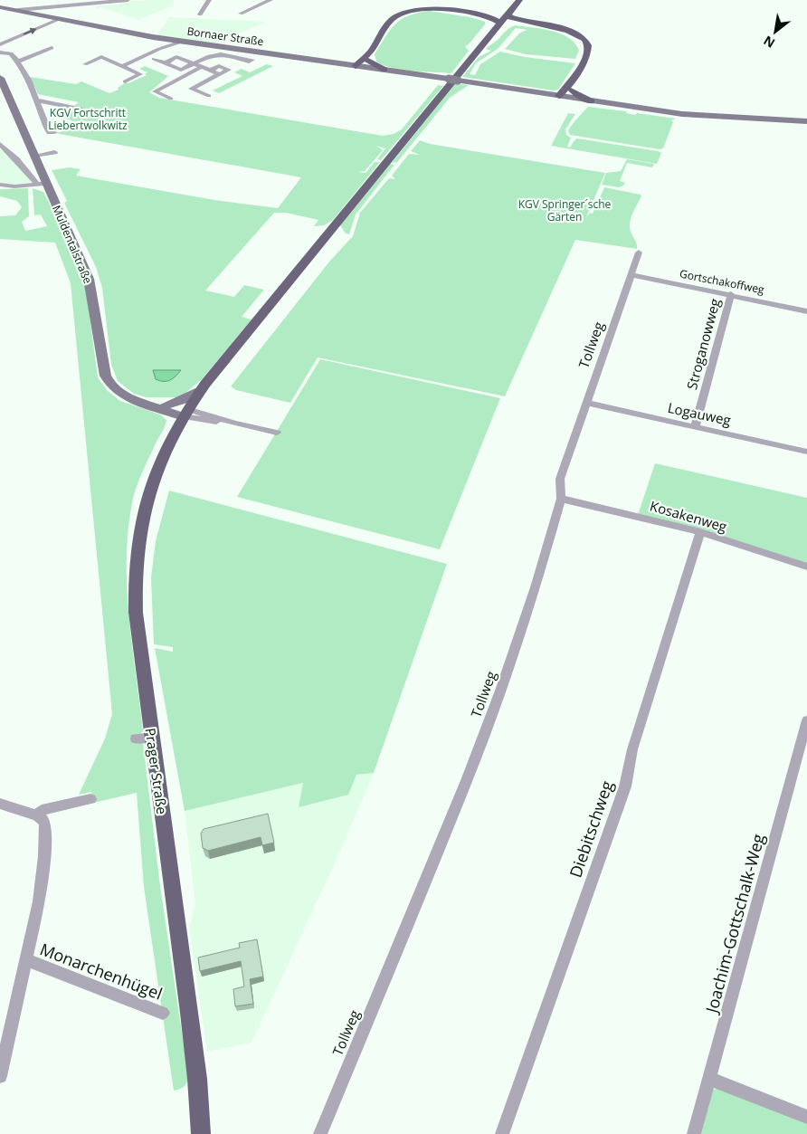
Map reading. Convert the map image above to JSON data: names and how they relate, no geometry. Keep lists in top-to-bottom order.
{
  "streets": {
    "main road": ["Bornaer Straße", "Muldentalstraße", "Prager Straße"],
    "street": [
      "Gortschakoffweg",
      "Stroganowweg",
      "Tollweg",
      "Logauweg",
      "Kosakenweg",
      "Diebitschweg",
      "Joachim-Gottschalk-Weg",
      "Monarchenhügel"
    ]
  },
  "crossings": [
    ["Muldentalstraße", "Prager Straße"],
    ["Gortschakoffweg", "Stroganowweg"],
    ["Gortschakoffweg", "Tollweg"],
    ["Stroganowweg", "Logauweg"],
    ["Tollweg", "Logauweg"],
    ["Tollweg", "Kosakenweg"],
    ["Kosakenweg", "Diebitschweg"]
  ],
  "parks": ["KGV Fortschritt Liebertwolkwitz", "KGV Springer´sche Gärten"],
  "north": "bottom left"
}
